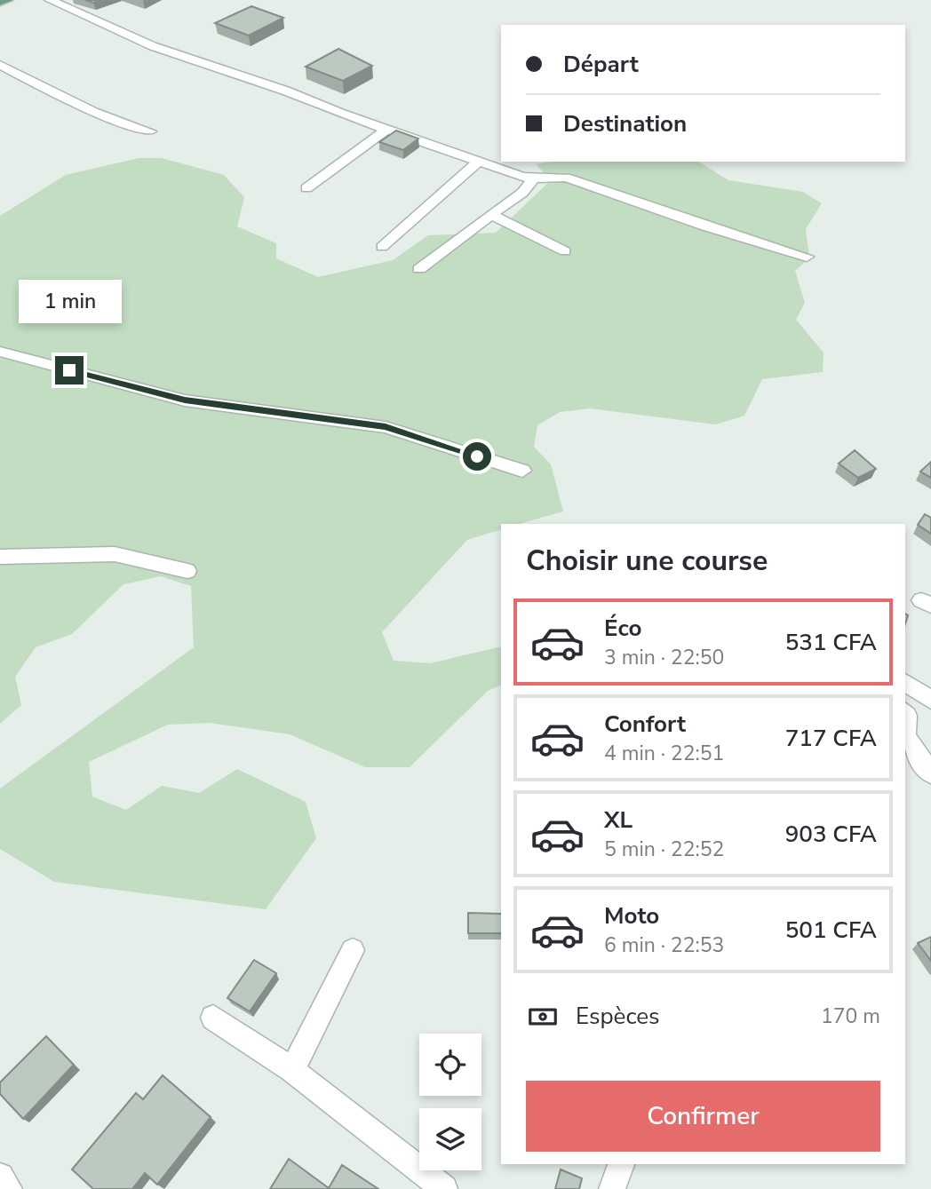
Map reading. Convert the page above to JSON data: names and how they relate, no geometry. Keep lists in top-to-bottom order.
{
  "page": {
    "banner": ["Départ", "Destination"],
    "bubble": "1 min",
    "heading": "Choisir une course",
    "list": [
      {
        "name": "Éco",
        "note": "3 min · 22:50",
        "value": "531 CFA"
      },
      {
        "name": "Confort",
        "note": "4 min · 22:51",
        "value": "717 CFA"
      },
      {
        "name": "XL",
        "note": "5 min · 22:52",
        "value": "903 CFA"
      },
      {
        "name": "Moto",
        "note": "6 min · 22:53",
        "value": "501 CFA"
      }
    ],
    "pay": ["Espèces", "170 m"],
    "buttons": "Confirmer"
  }
}
